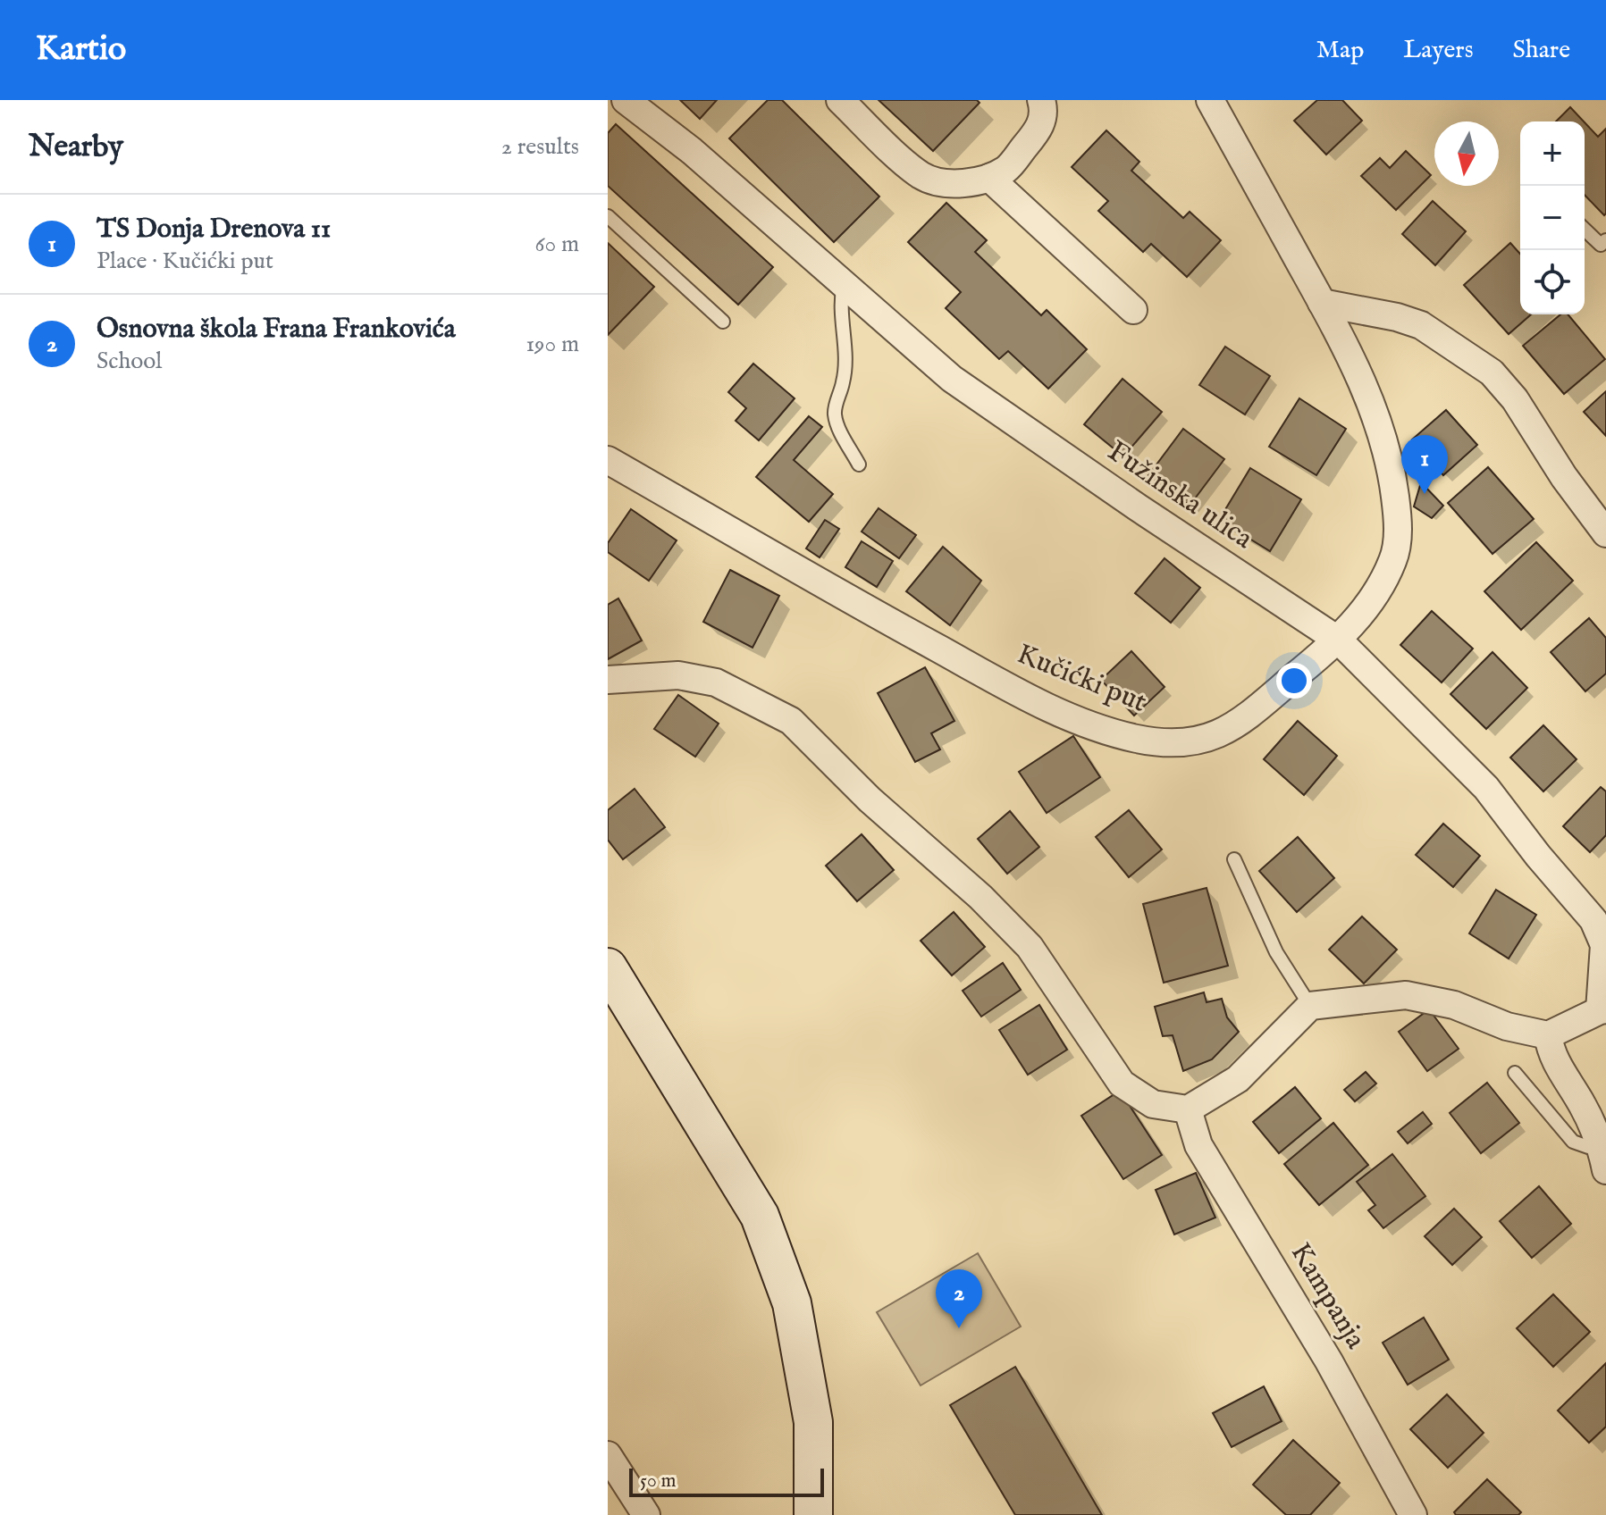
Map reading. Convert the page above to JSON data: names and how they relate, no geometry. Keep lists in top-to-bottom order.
{
  "streets": {
    "street": ["Fužinska ulica", "Kučićki put", "Kampanja"]
  },
  "crossings": [
    ["Fužinska ulica", "Kučićki put"]
  ],
  "scale_bar": "50 m",
  "north": "bottom",
  "page": {
    "header": "Kartio",
    "nav": ["Map", "Layers", "Share"],
    "heading": ["Nearby", "2 results"],
    "map_buttons": ["+", "−"],
    "list": [
      {
        "mark": "1",
        "name": "TS Donja Drenova 11",
        "note": "Place · Kučićki put",
        "value": "60 m"
      },
      {
        "mark": "2",
        "name": "Osnovna škola Frana Frankovića",
        "note": "School",
        "value": "190 m"
      }
    ],
    "pins": ["1", "2"],
    "scale": "50 m"
  }
}
